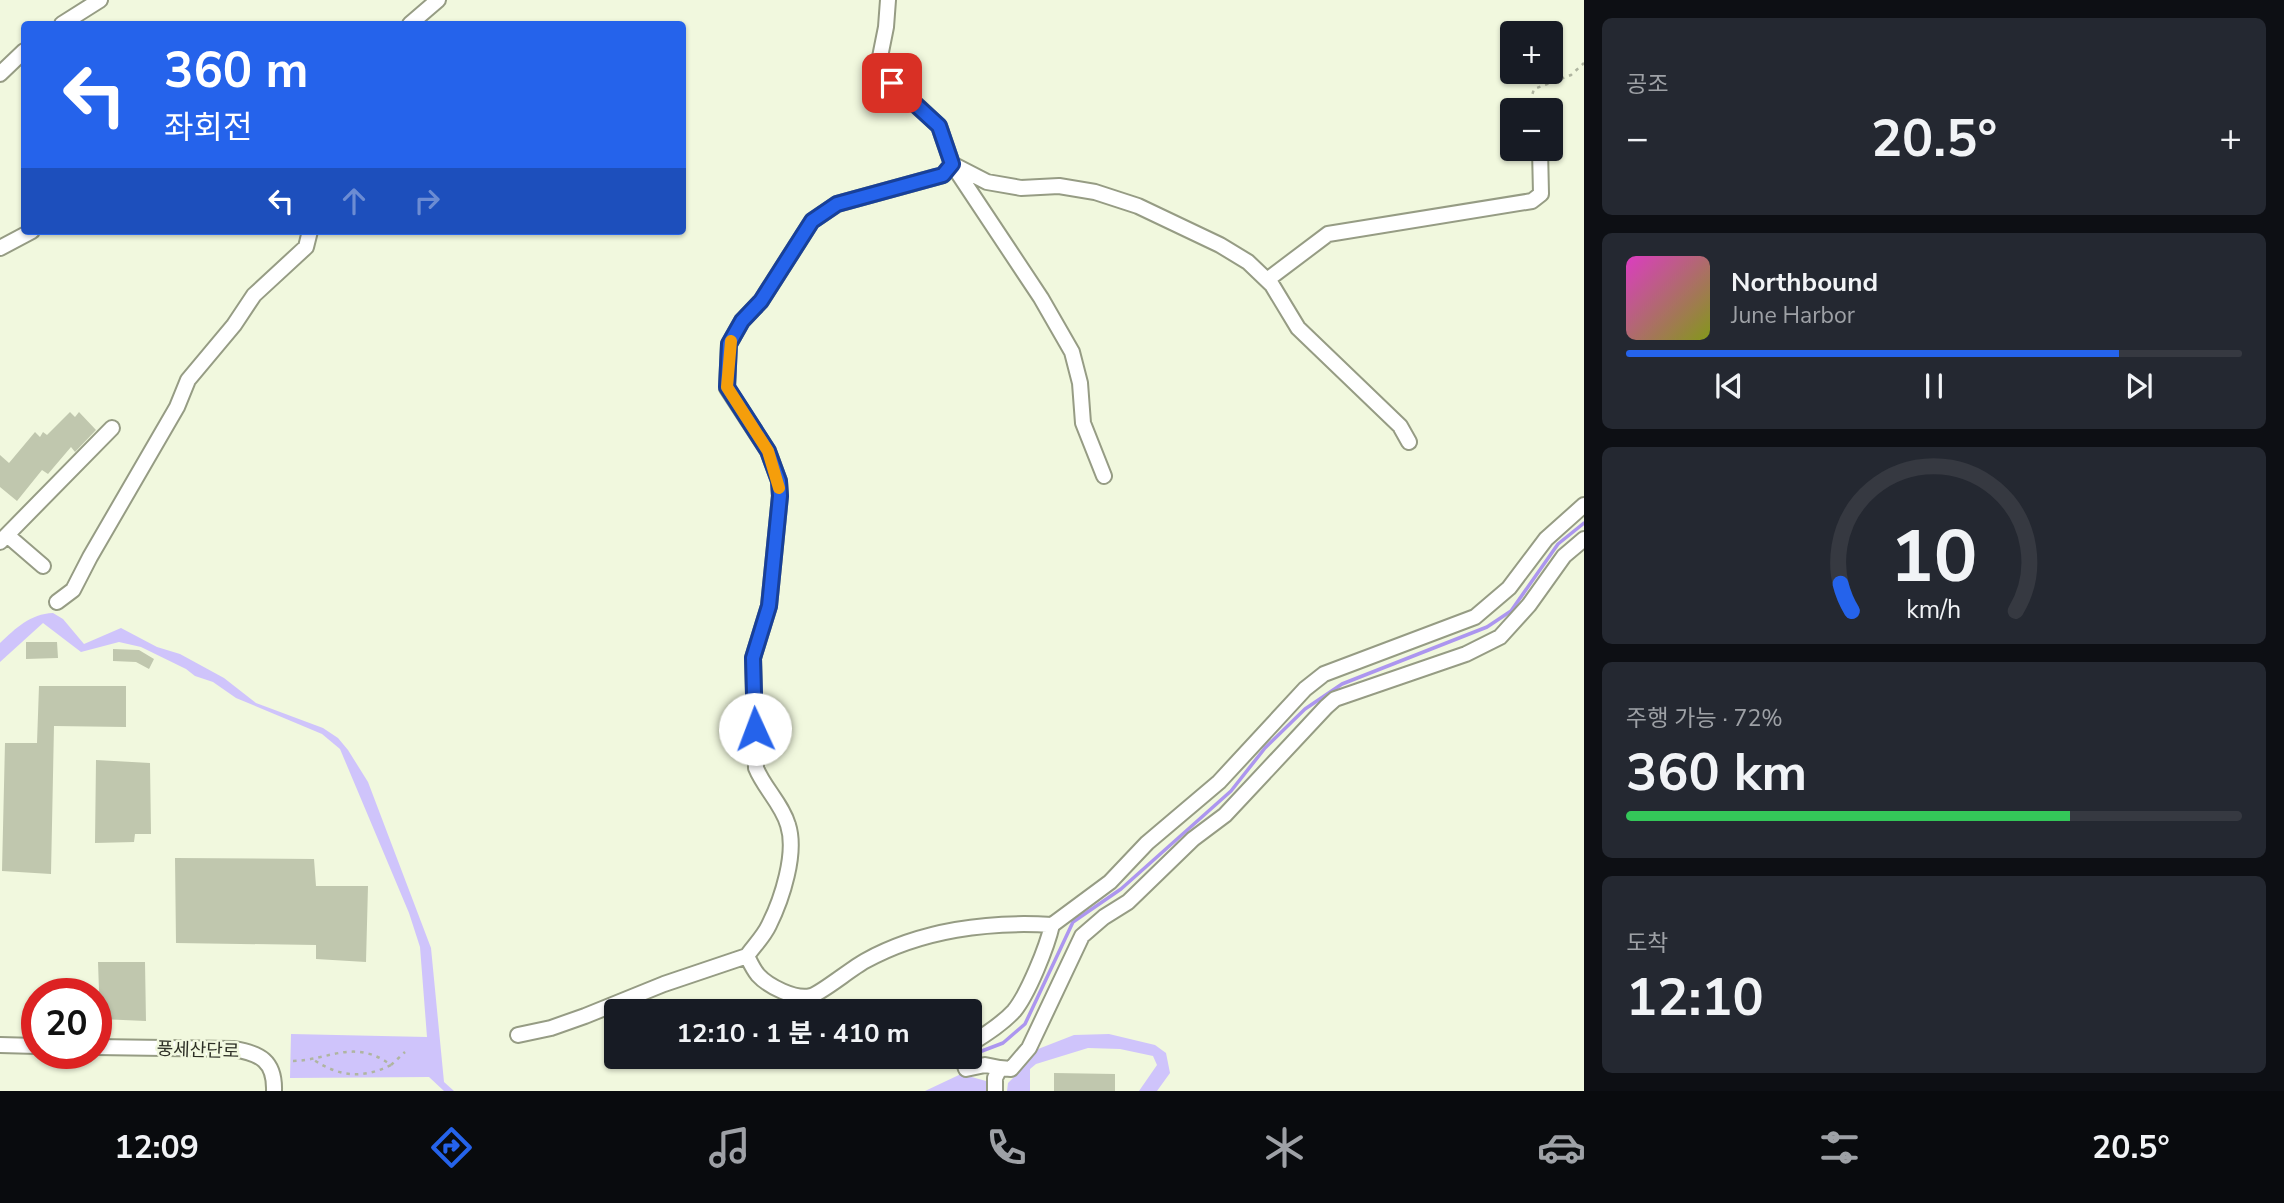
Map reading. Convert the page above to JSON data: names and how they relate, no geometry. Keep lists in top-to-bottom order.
{
  "streets": {
    "street": ["풍세산단로"]
  },
  "page": {
    "tile": [
      "공조",
      ["주행 가능 · 72%", "360 km"],
      ["도착", "12:10"]
    ],
    "map_buttons": ["+", "−"],
    "turn": ["360 m", "좌회전"],
    "heat": ["−", "20.5°", "+"],
    "song": ["Northbound", "June Harbor"],
    "limit": "20",
    "trip": "12:10 · 1 분 · 410 m",
    "tabs": ["12:09", "20.5°"],
    "gauge": ["10", "km/h"]
  }
}
